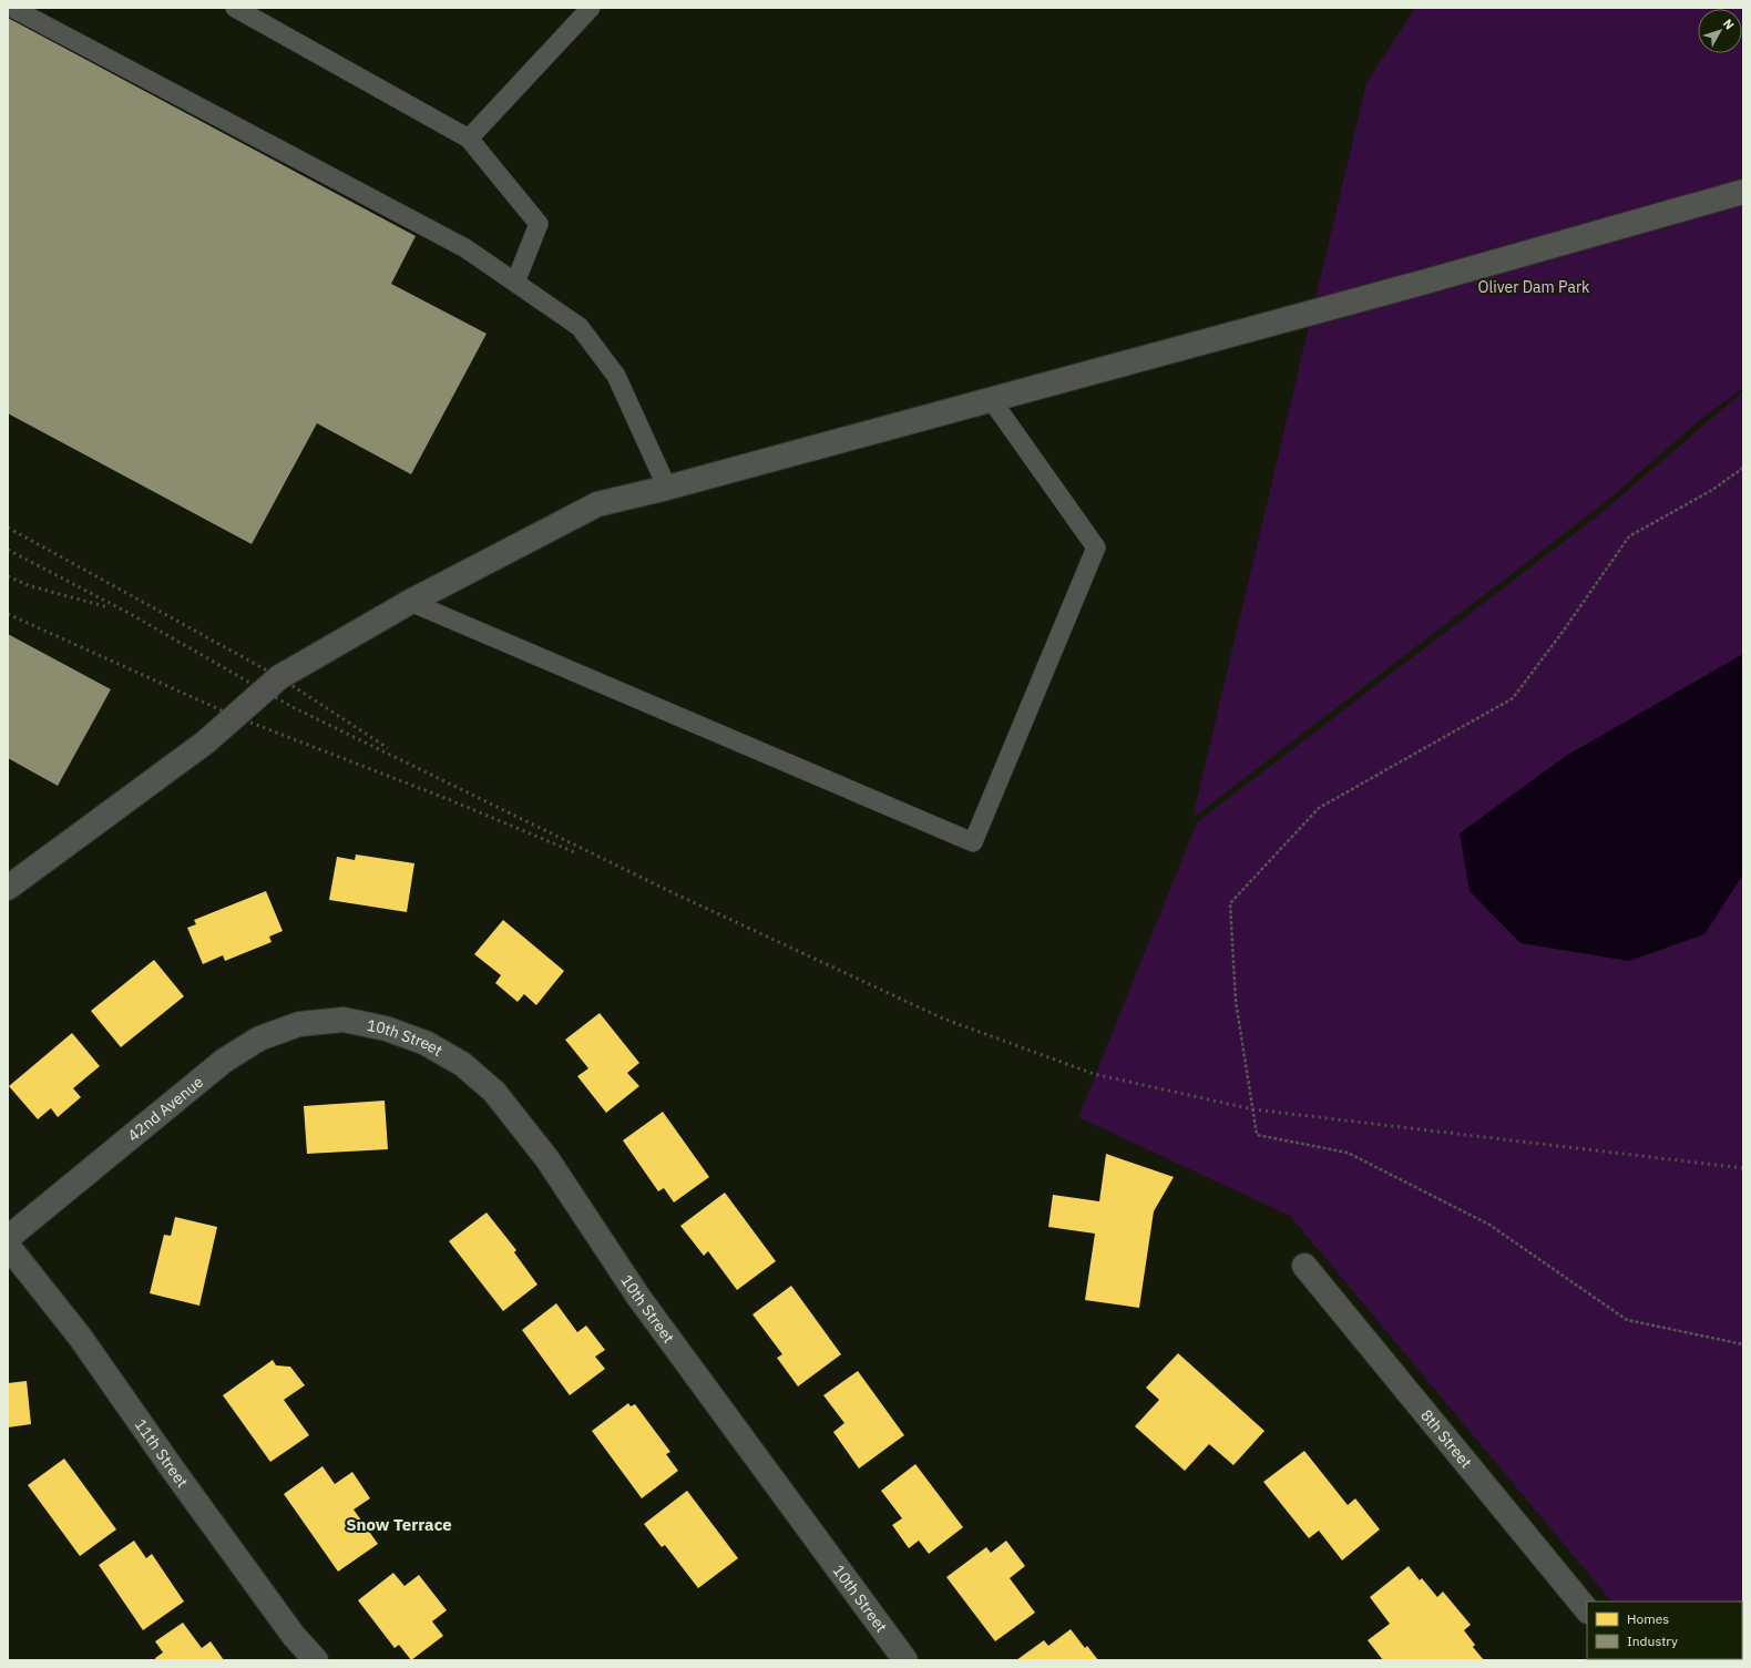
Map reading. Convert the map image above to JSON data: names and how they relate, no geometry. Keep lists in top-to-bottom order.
{
  "streets": {
    "street": [
      "10th Street",
      "42nd Avenue",
      "8th Street",
      "11th Street"
    ]
  },
  "crossings": [
    ["10th Street", "42nd Avenue"]
  ],
  "districts": ["Snow Terrace"],
  "parks": ["Oliver Dam Park"],
  "legend": ["Homes", "Industry"],
  "north": "top right"
}
